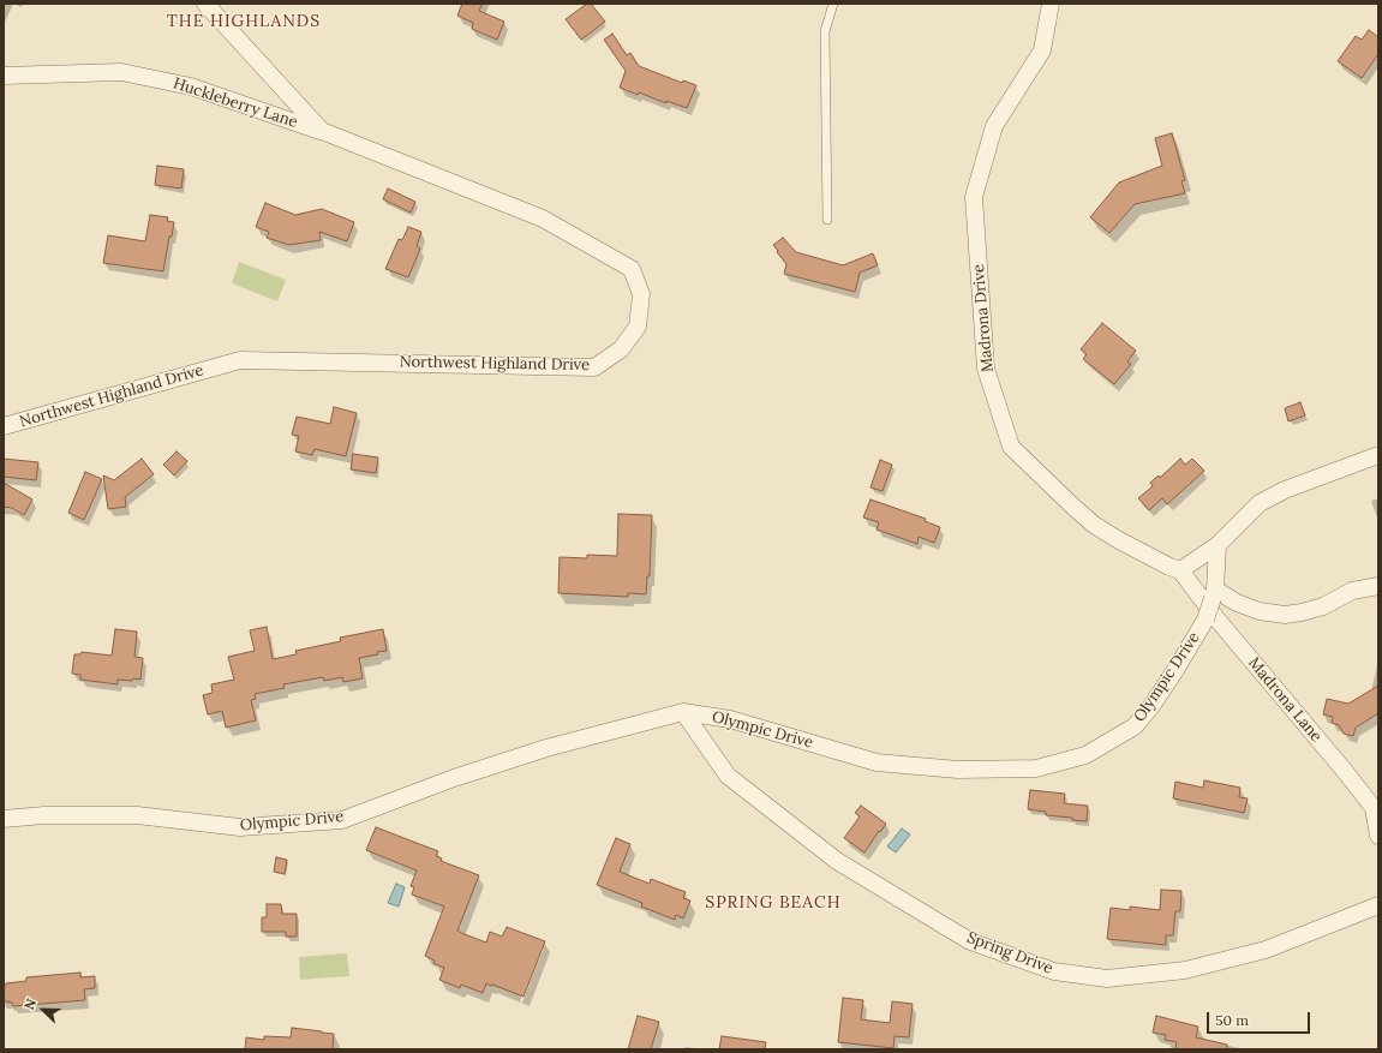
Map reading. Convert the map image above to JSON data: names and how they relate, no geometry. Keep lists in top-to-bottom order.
{
  "streets": {
    "street": [
      "Huckleberry Lane",
      "Madrona Drive",
      "Northwest Highland Drive",
      "Olympic Drive",
      "Madrona Lane",
      "Spring Drive"
    ]
  },
  "crossings": [
    ["Huckleberry Lane", "Northwest Highland Drive"],
    ["Madrona Drive", "Madrona Lane"],
    ["Olympic Drive", "Spring Drive"]
  ],
  "districts": ["THE HIGHLANDS", "SPRING BEACH"],
  "scale_bar": "50 m",
  "north": "top left"
}
